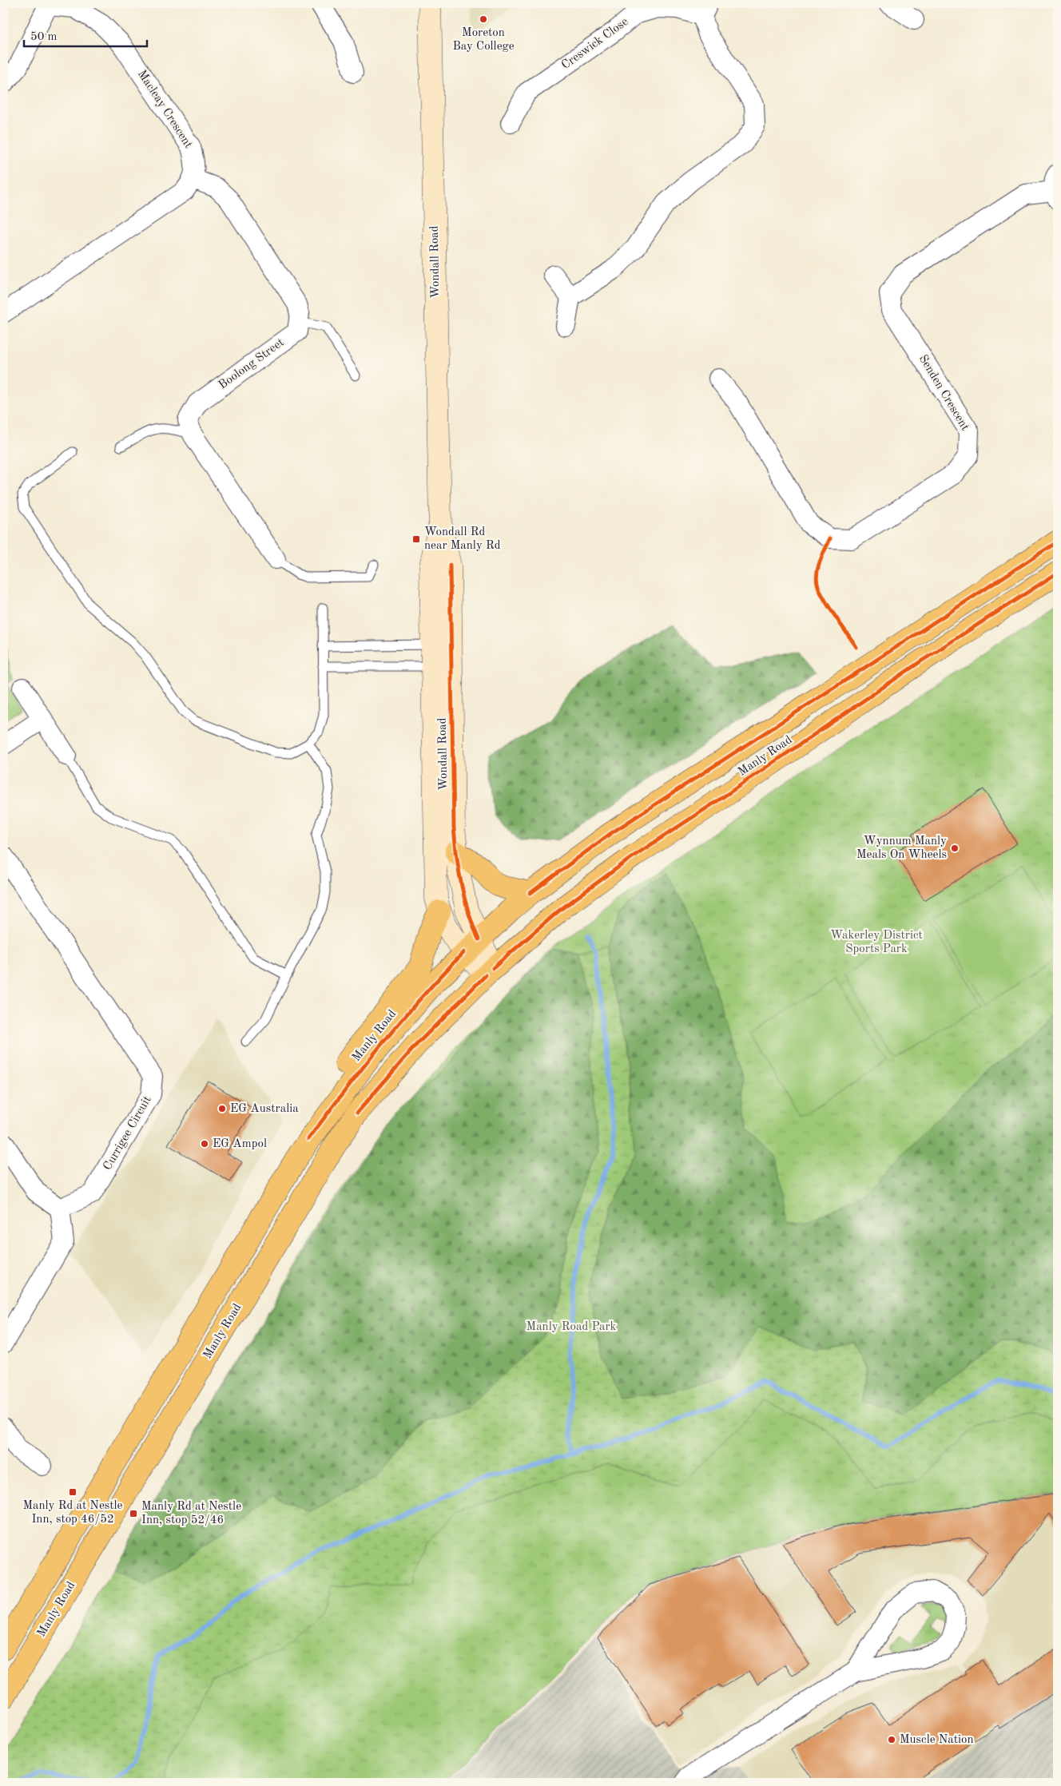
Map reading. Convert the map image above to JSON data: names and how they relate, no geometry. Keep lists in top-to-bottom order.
{
  "streets": {
    "main road": ["Wondall Road", "Manly Road"],
    "street": [
      "Creswick Close",
      "Macleay Crescent",
      "Boolong Street",
      "Senden Crescent",
      "Currigee Circuit"
    ]
  },
  "crossings": [
    ["Wondall Road", "Manly Road"]
  ],
  "parks": ["Wakerley District Sports Park", "Manly Road Park"],
  "places": {
    "other": [
      "Moreton Bay College",
      "Wynnum Manly Meals On Wheels",
      "EG Australia",
      "EG Ampol",
      "Muscle Nation"
    ],
    "transit": ["Wondall Rd near Manly Rd", "Manly Rd at Nestle Inn, stop 46/52", "Manly Rd at Nestle Inn, stop 52/46"]
  },
  "scale_bar": "50 m"
}
